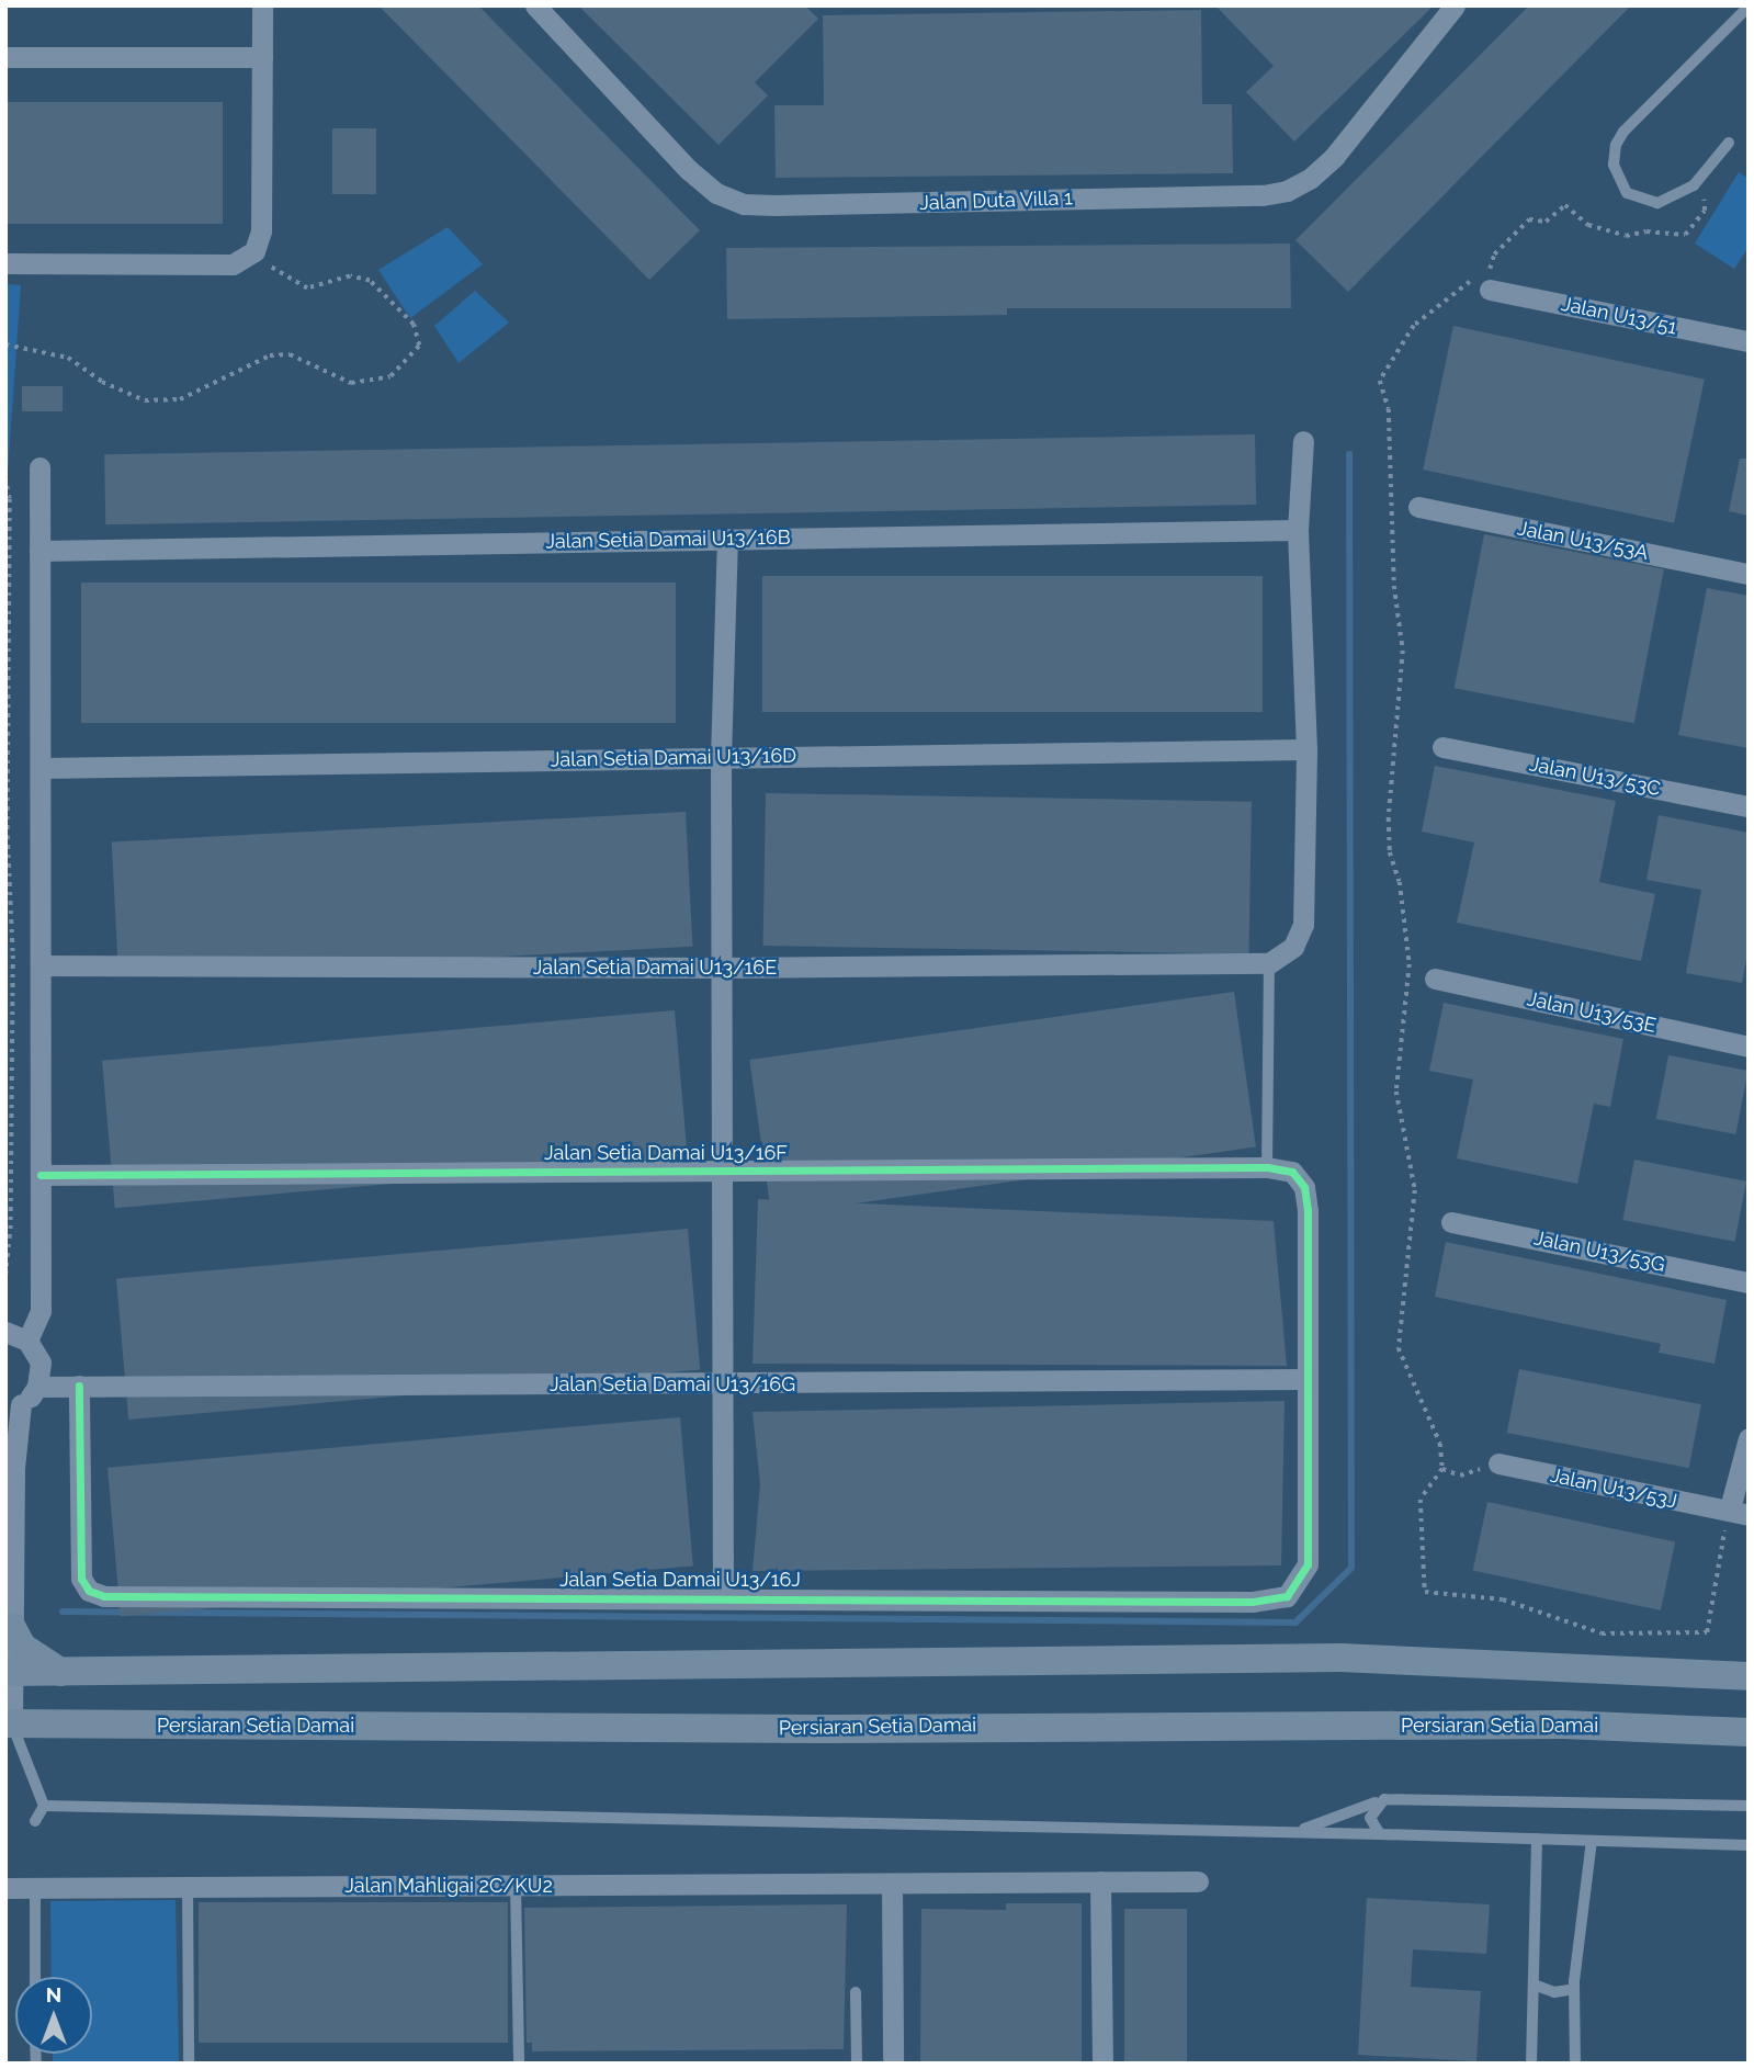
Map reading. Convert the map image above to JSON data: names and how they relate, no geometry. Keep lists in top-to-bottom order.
{
  "streets": {
    "street": [
      "Jalan Duta Villa 1",
      "Jalan U13/51",
      "Jalan Setia Damai U13/16B",
      "Jalan U13/53A",
      "Jalan Setia Damai U13/16D",
      "Jalan U13/53C",
      "Jalan Setia Damai U13/16E",
      "Jalan U13/53E",
      "Jalan Setia Damai U13/16F",
      "Jalan U13/53G",
      "Jalan Setia Damai U13/16G",
      "Jalan U13/53J",
      "Jalan Setia Damai U13/16J",
      "Persiaran Setia Damai",
      "Jalan Mahligai 2C/KU2"
    ]
  },
  "crossings": [
    ["Jalan Setia Damai U13/16F", "Jalan Setia Damai U13/16G"],
    ["Jalan Setia Damai U13/16F", "Jalan Setia Damai U13/16J"],
    ["Jalan Setia Damai U13/16G", "Jalan Setia Damai U13/16J"]
  ],
  "north": "top"
}
